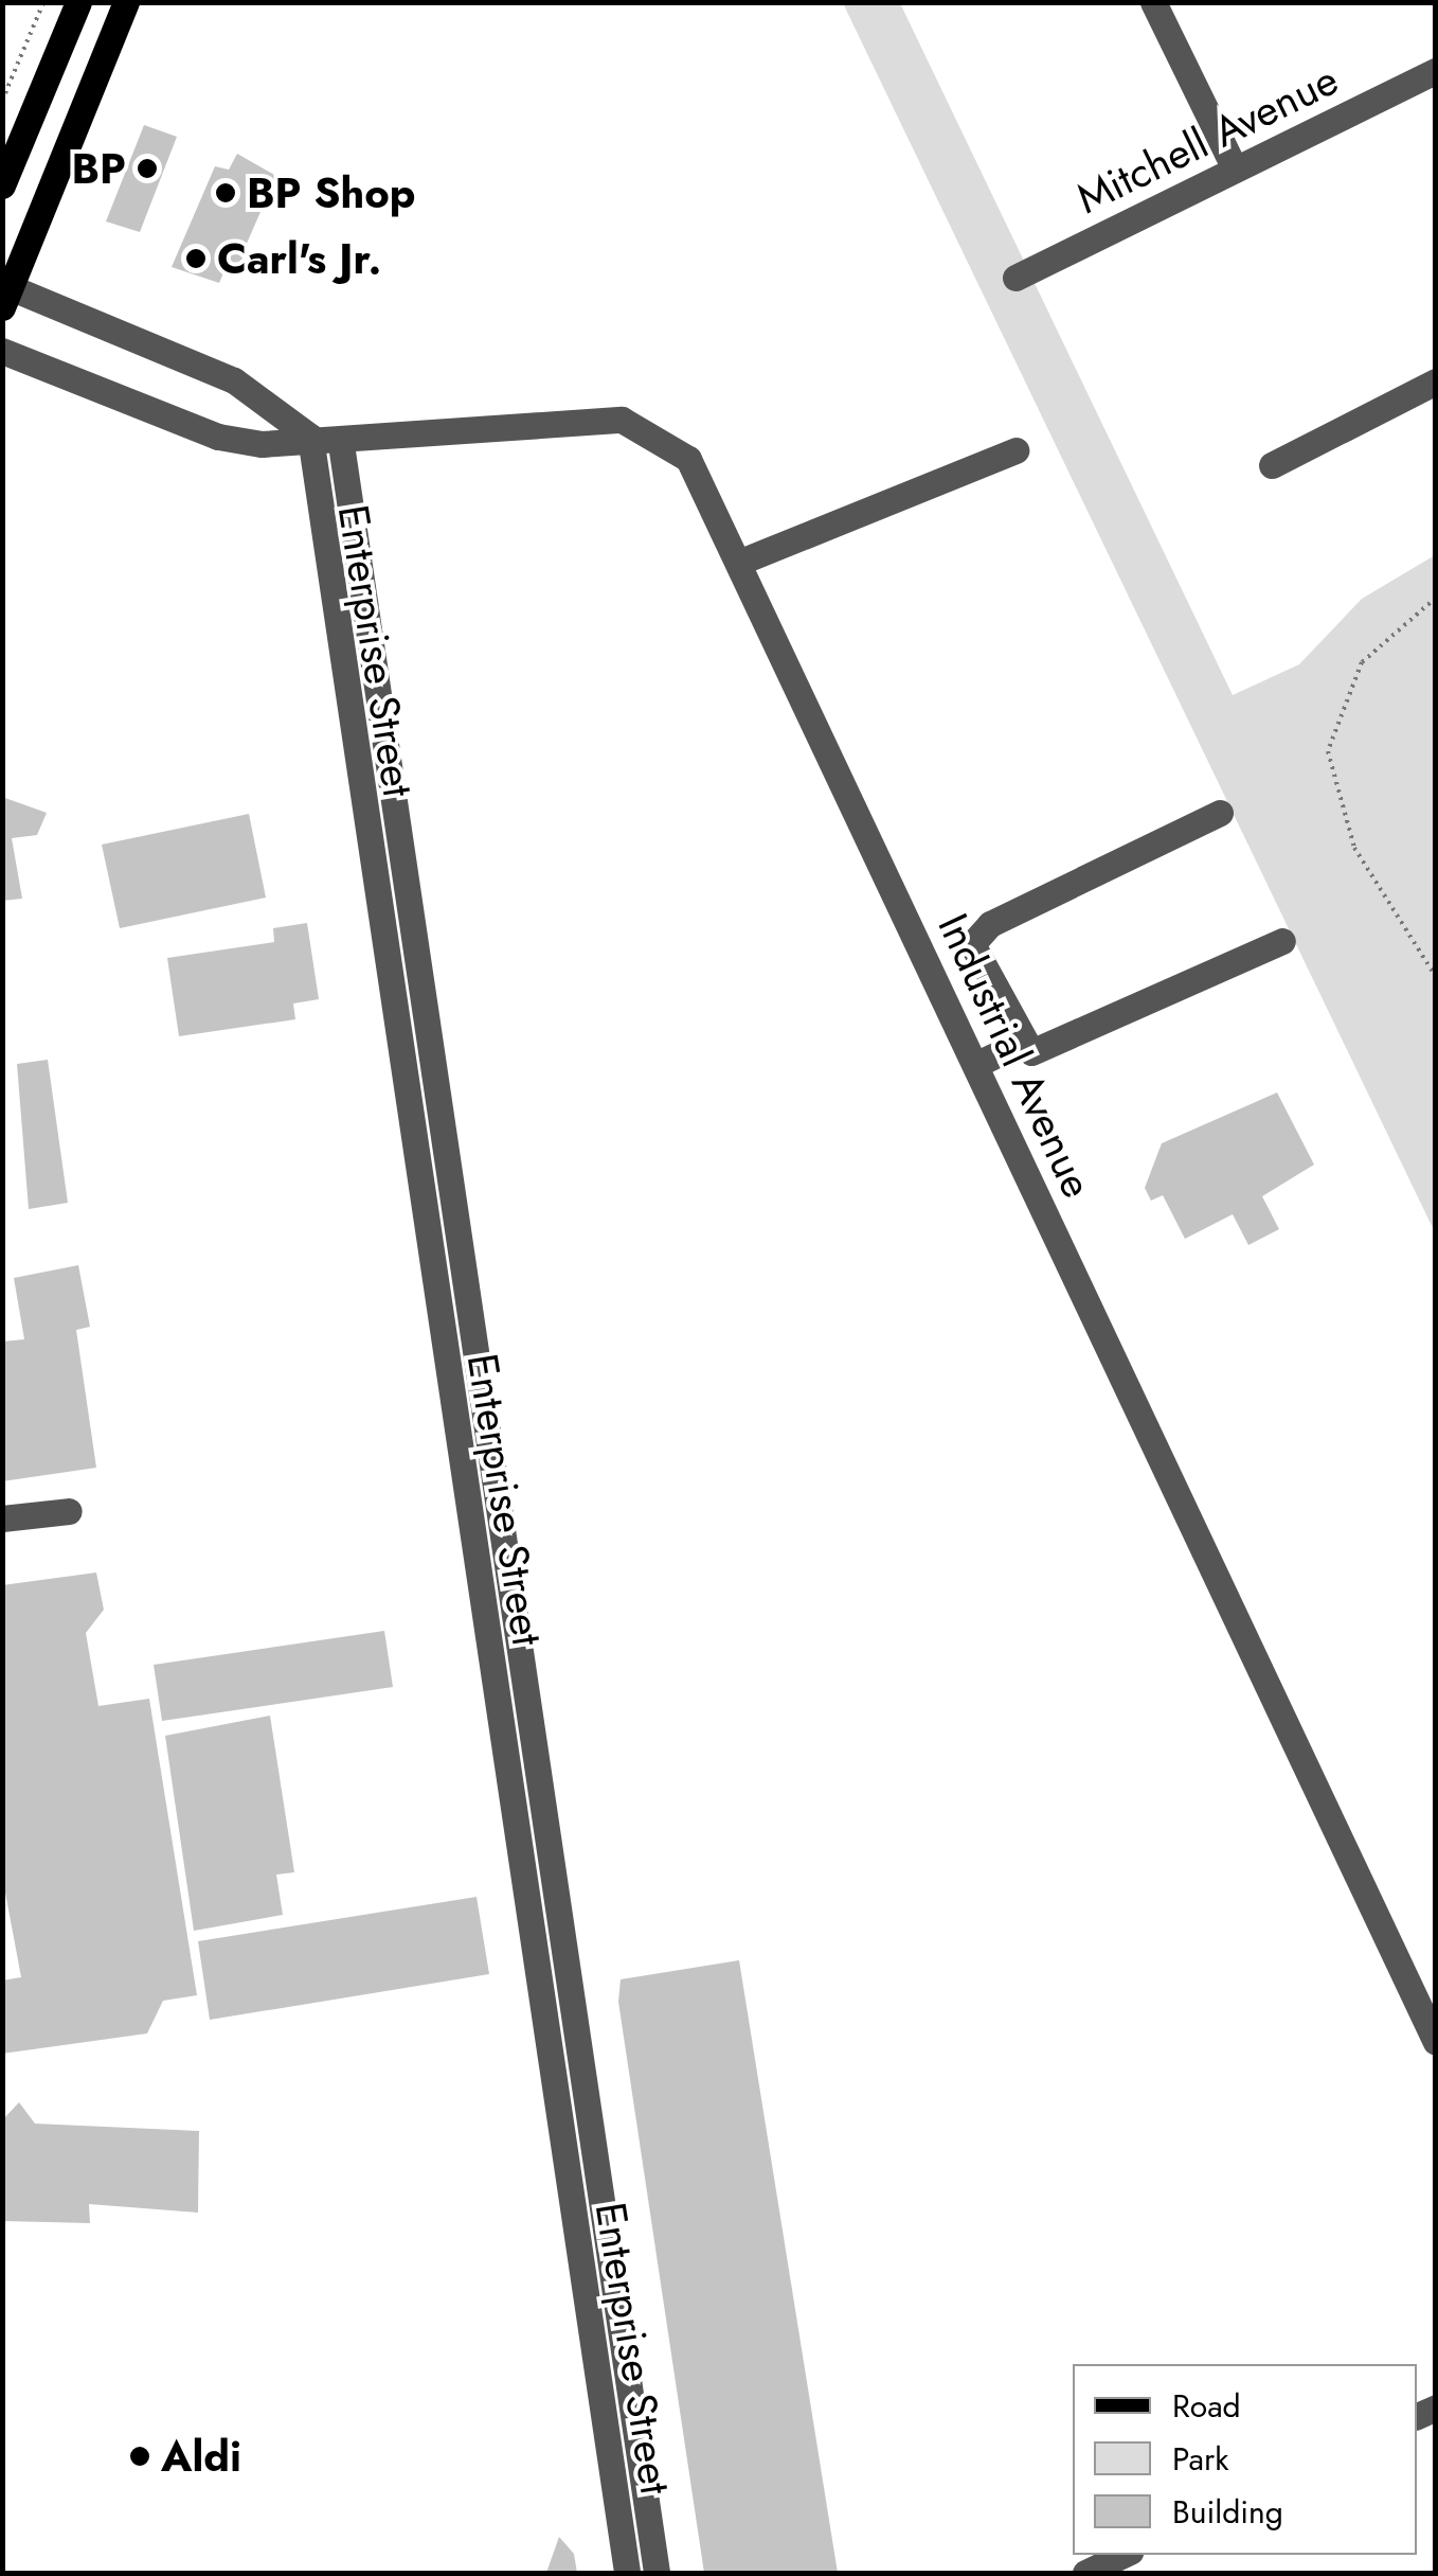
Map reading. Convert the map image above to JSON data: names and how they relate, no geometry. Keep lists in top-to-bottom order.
{
  "streets": {
    "street": ["Mitchell Avenue", "Enterprise Street", "Industrial Avenue"]
  },
  "crossings": [
    ["Enterprise Street", "Industrial Avenue"]
  ],
  "places": [
    "BP",
    "BP Shop",
    "Carl's Jr.",
    "Aldi"
  ],
  "legend": ["Road", "Park", "Building"]
}
